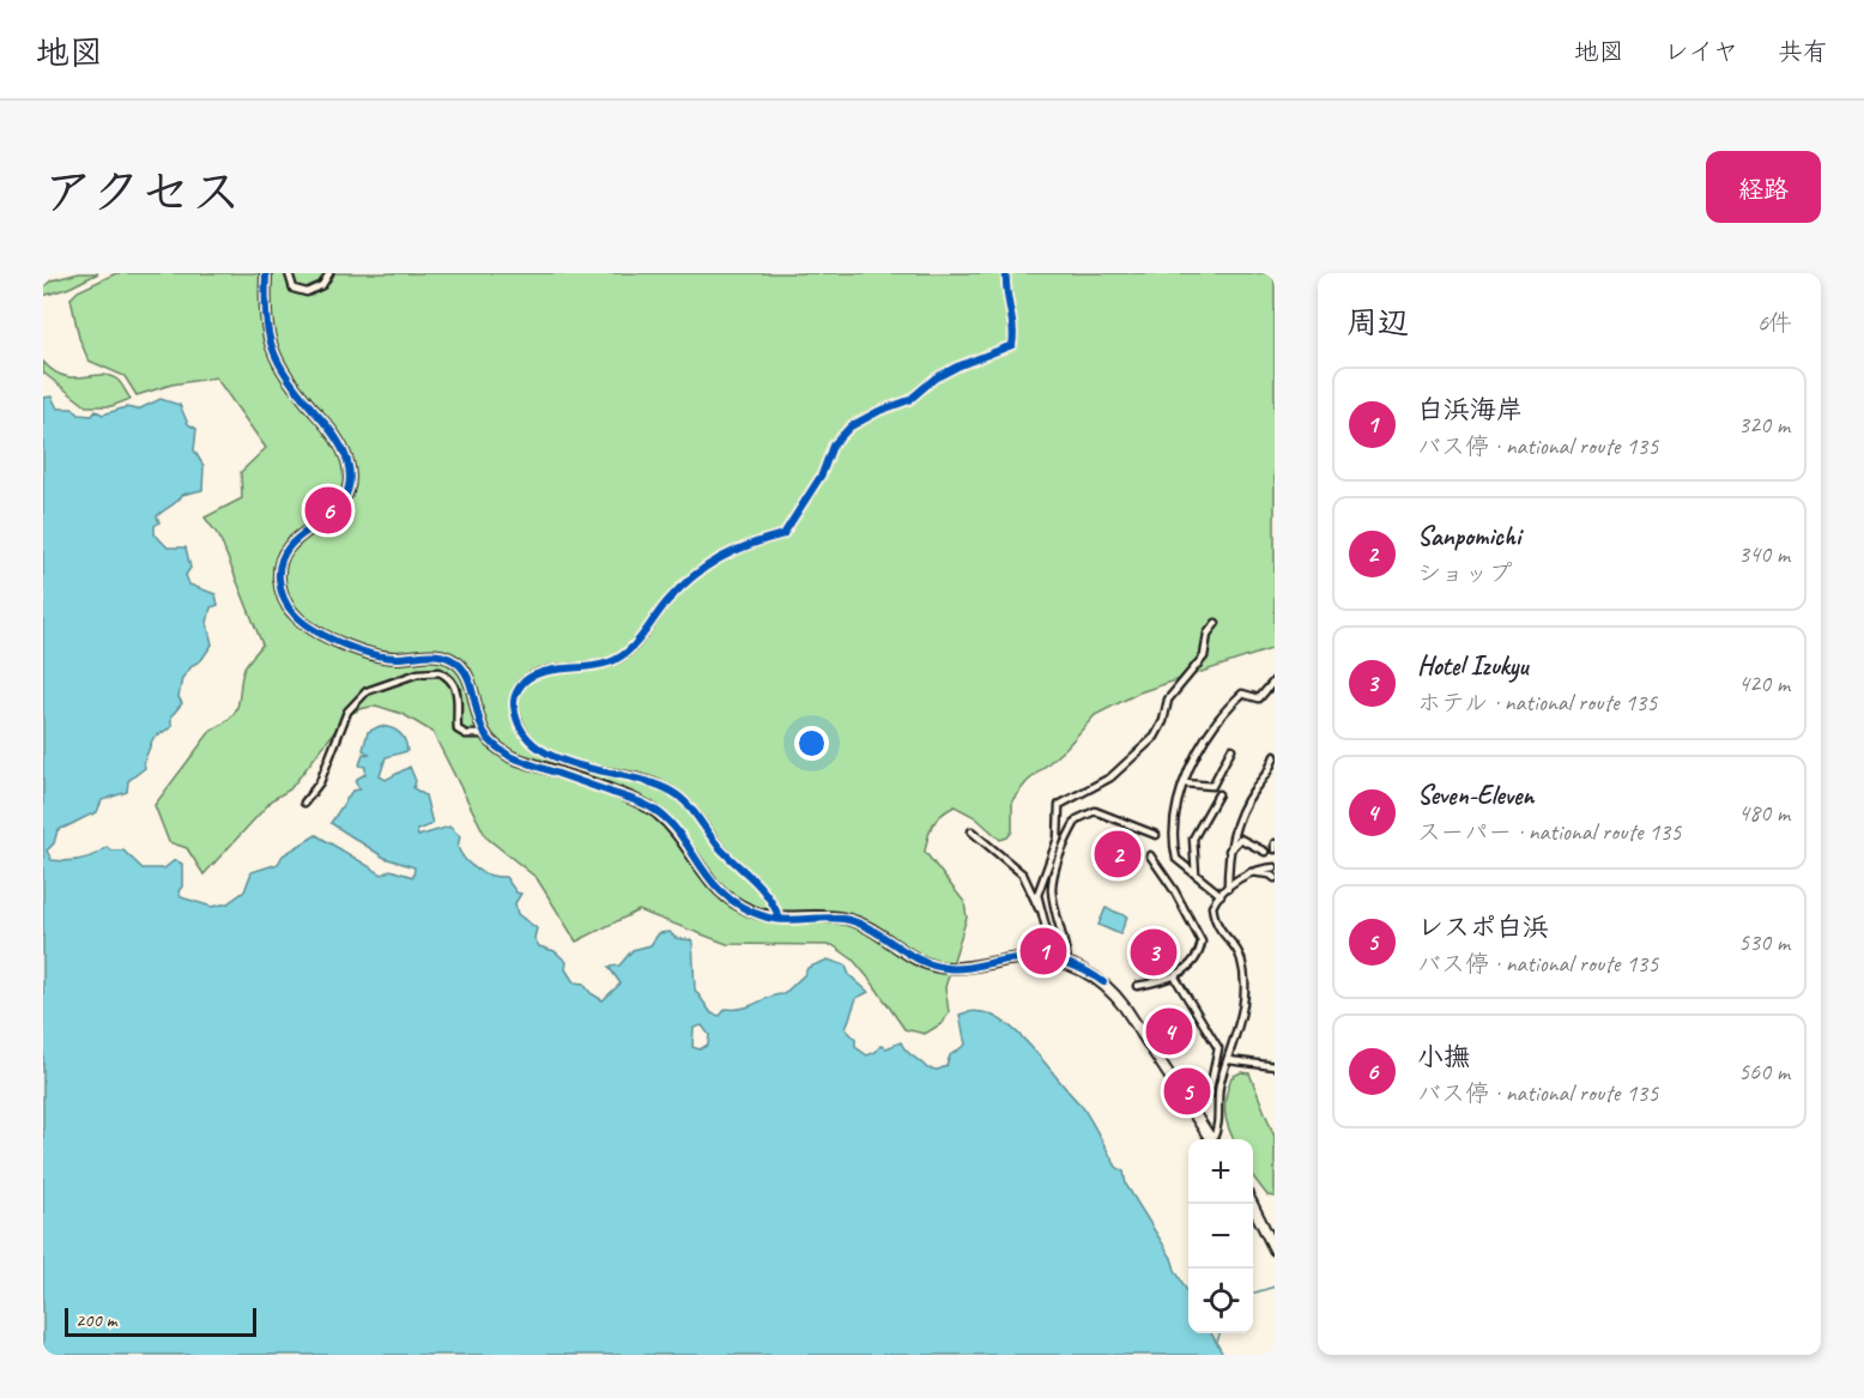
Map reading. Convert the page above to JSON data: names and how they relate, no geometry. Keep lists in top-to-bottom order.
{
  "scale_bar": "200 m",
  "page": {
    "header": "地図",
    "nav": ["地図", "レイヤ", "共有"],
    "title": "アクセス",
    "buttons": "経路",
    "heading": ["周辺", "6件"],
    "list": [
      {
        "mark": "1",
        "name": "白浜海岸",
        "note": "バス停 · national route 135",
        "value": "320 m"
      },
      {
        "mark": "2",
        "name": "Sanpomichi",
        "note": "ショップ",
        "value": "340 m"
      },
      {
        "mark": "3",
        "name": "Hotel Izukyu",
        "note": "ホテル · national route 135",
        "value": "420 m"
      },
      {
        "mark": "4",
        "name": "Seven-Eleven",
        "note": "スーパー · national route 135",
        "value": "480 m"
      },
      {
        "mark": "5",
        "name": "レスポ白浜",
        "note": "バス停 · national route 135",
        "value": "530 m"
      },
      {
        "mark": "6",
        "name": "小撫",
        "note": "バス停 · national route 135",
        "value": "560 m"
      }
    ],
    "pins": [
      "6",
      "2",
      "1",
      "3",
      "4",
      "5"
    ],
    "map_buttons": ["+", "−"],
    "scale": "200 m"
  }
}
